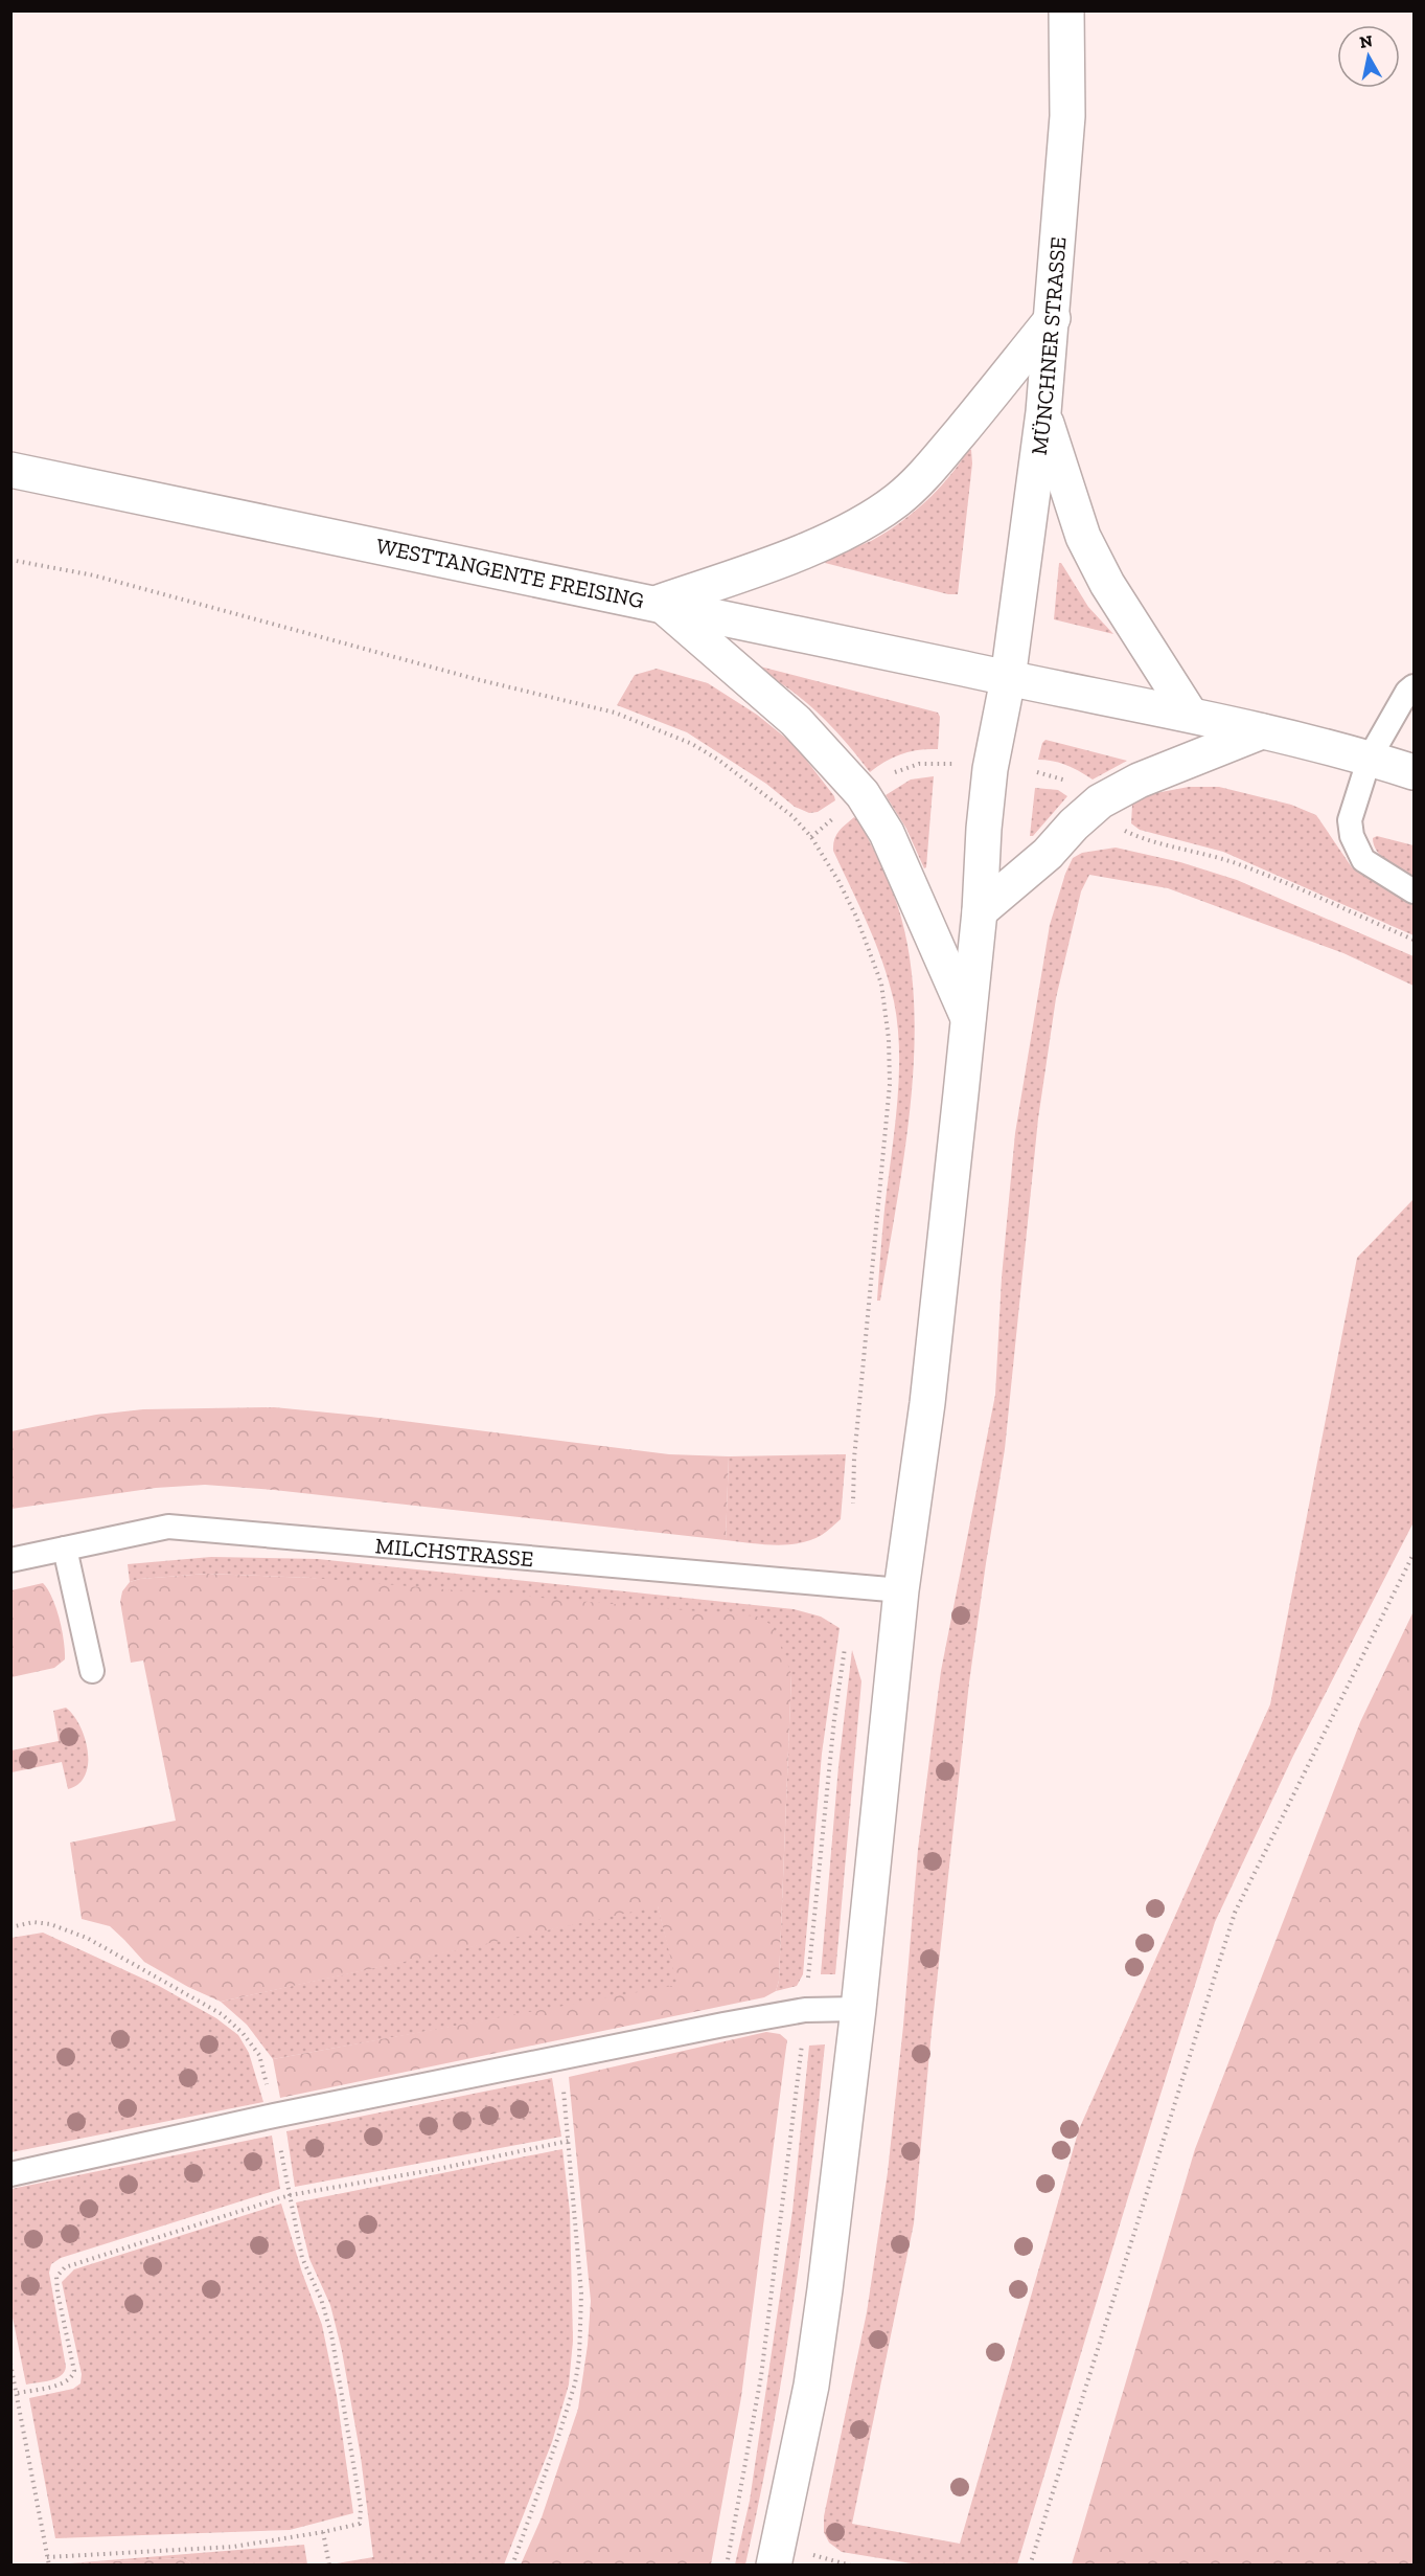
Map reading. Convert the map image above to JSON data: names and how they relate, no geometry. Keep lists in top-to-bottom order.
{
  "streets": {
    "main road": ["MÜNCHNER STRASSE", "WESTTANGENTE FREISING"],
    "lane": ["MILCHSTRASSE"]
  },
  "crossings": [
    ["MÜNCHNER STRASSE", "WESTTANGENTE FREISING"],
    ["MÜNCHNER STRASSE", "MILCHSTRASSE"]
  ],
  "north": "top"
}
